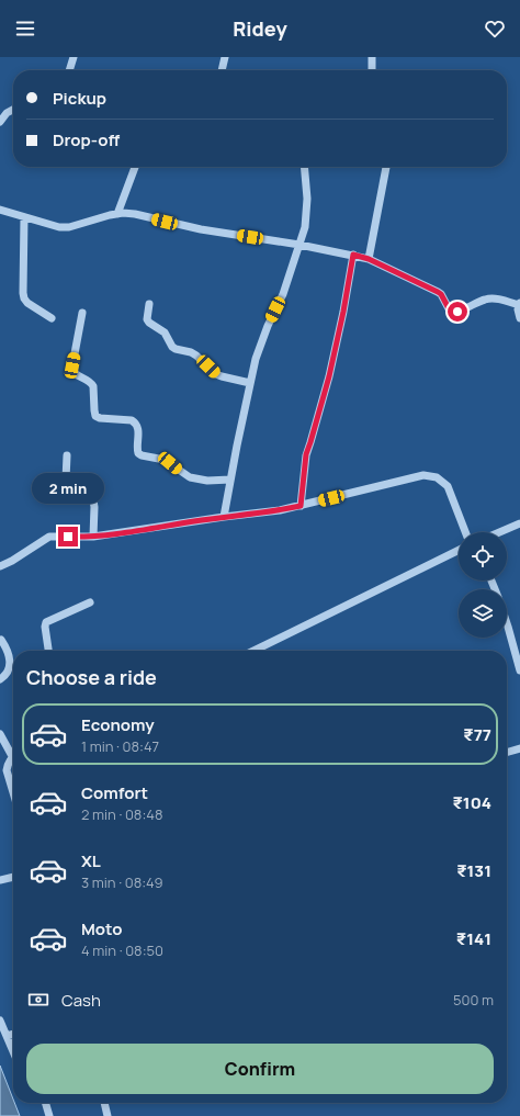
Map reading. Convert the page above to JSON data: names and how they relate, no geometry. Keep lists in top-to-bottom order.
{
  "page": {
    "header": "Ridey",
    "banner": ["Pickup", "Drop-off"],
    "bubble": "2 min",
    "heading": "Choose a ride",
    "list": [
      {
        "name": "Economy",
        "note": "1 min · 08:47",
        "value": "₹77"
      },
      {
        "name": "Comfort",
        "note": "2 min · 08:48",
        "value": "₹104"
      },
      {
        "name": "XL",
        "note": "3 min · 08:49",
        "value": "₹131"
      },
      {
        "name": "Moto",
        "note": "4 min · 08:50",
        "value": "₹141"
      }
    ],
    "pay": ["Cash", "500 m"],
    "buttons": "Confirm"
  }
}
